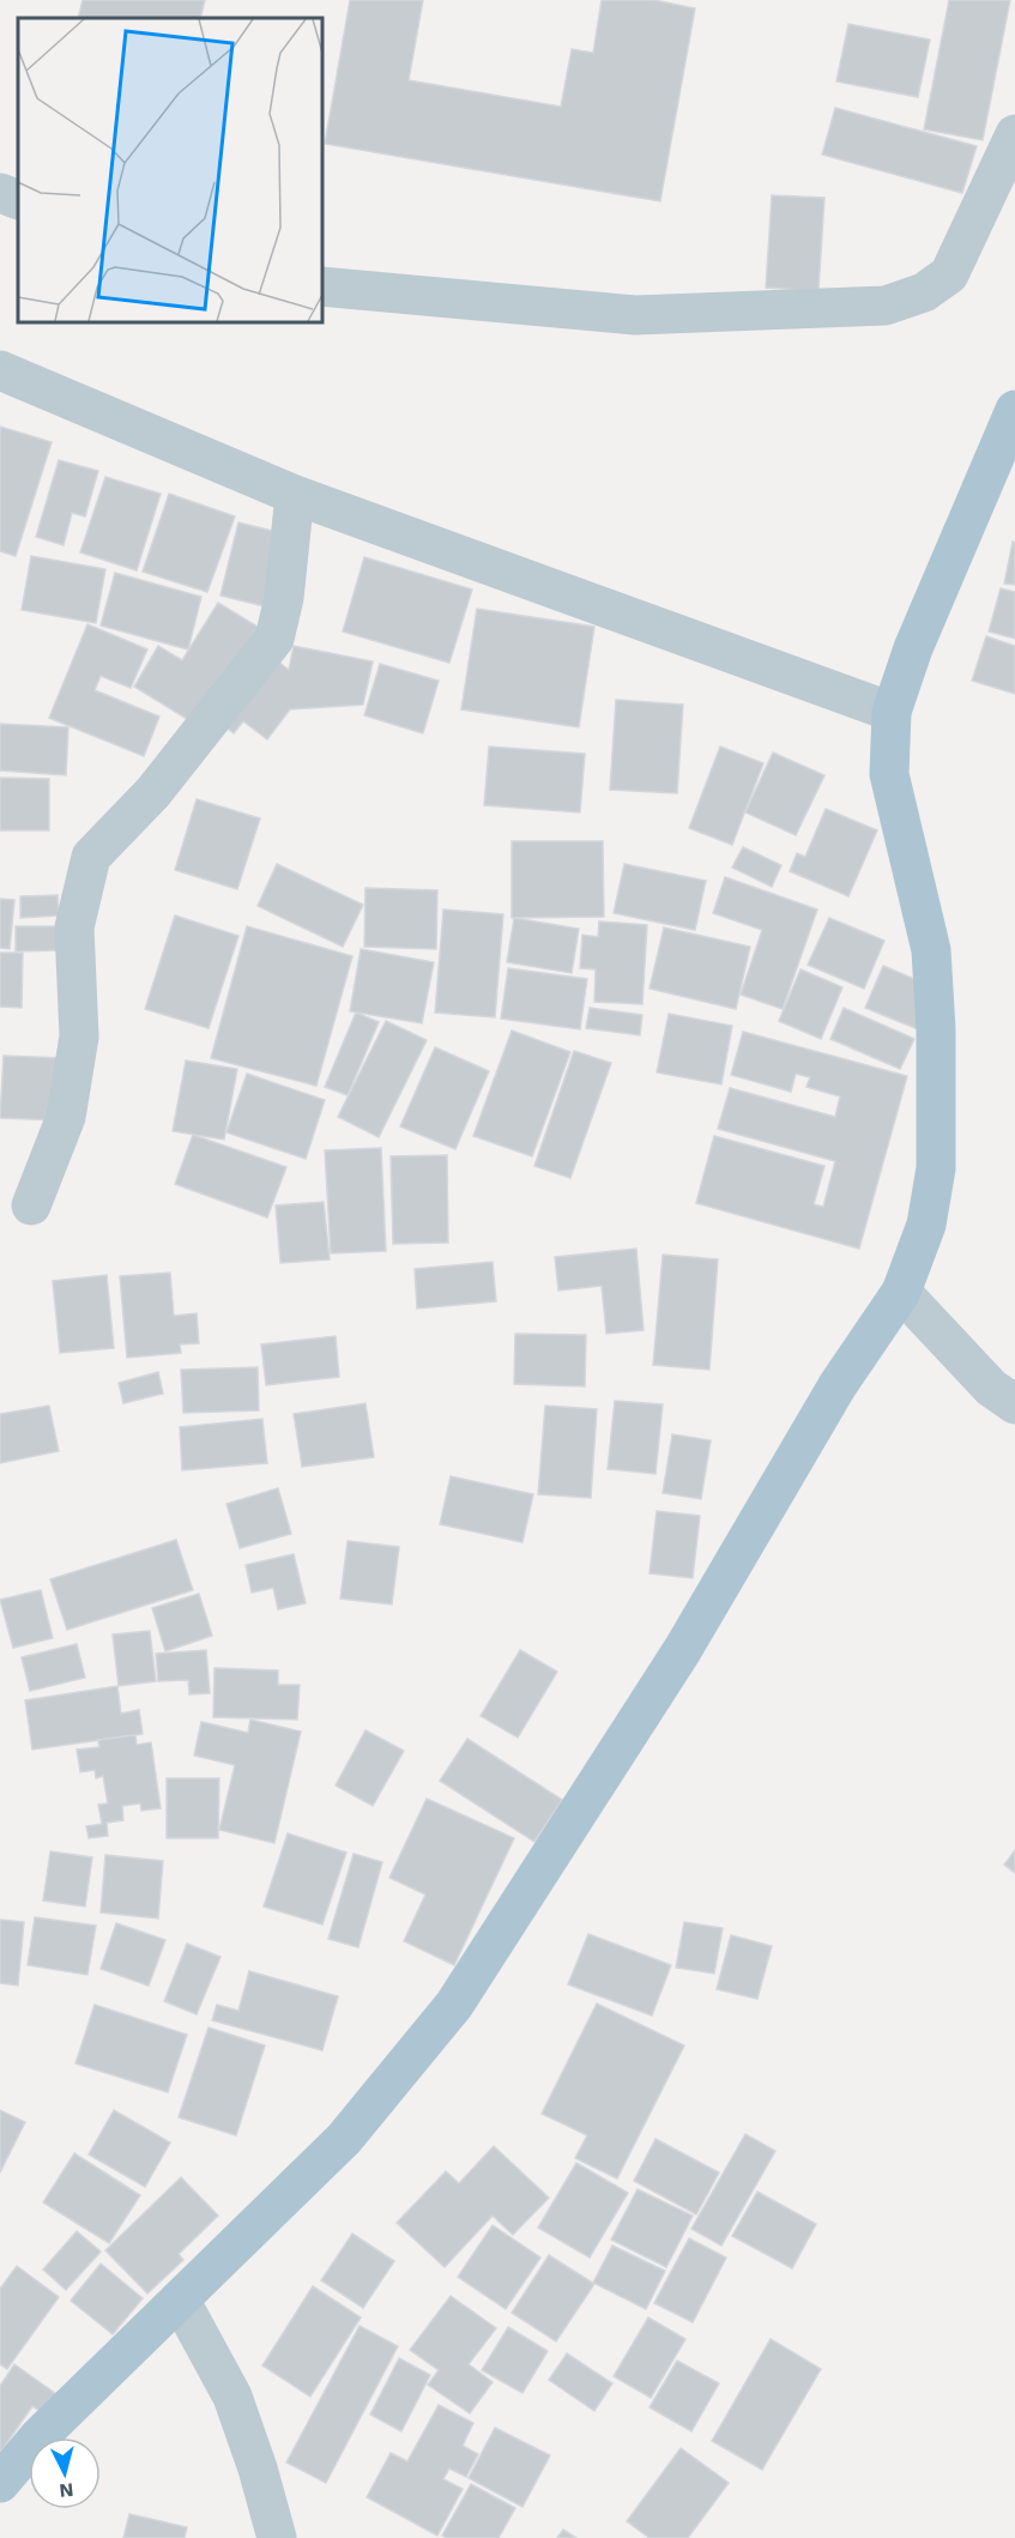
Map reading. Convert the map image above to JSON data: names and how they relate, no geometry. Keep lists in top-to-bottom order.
{
  "north": "bottom"
}
